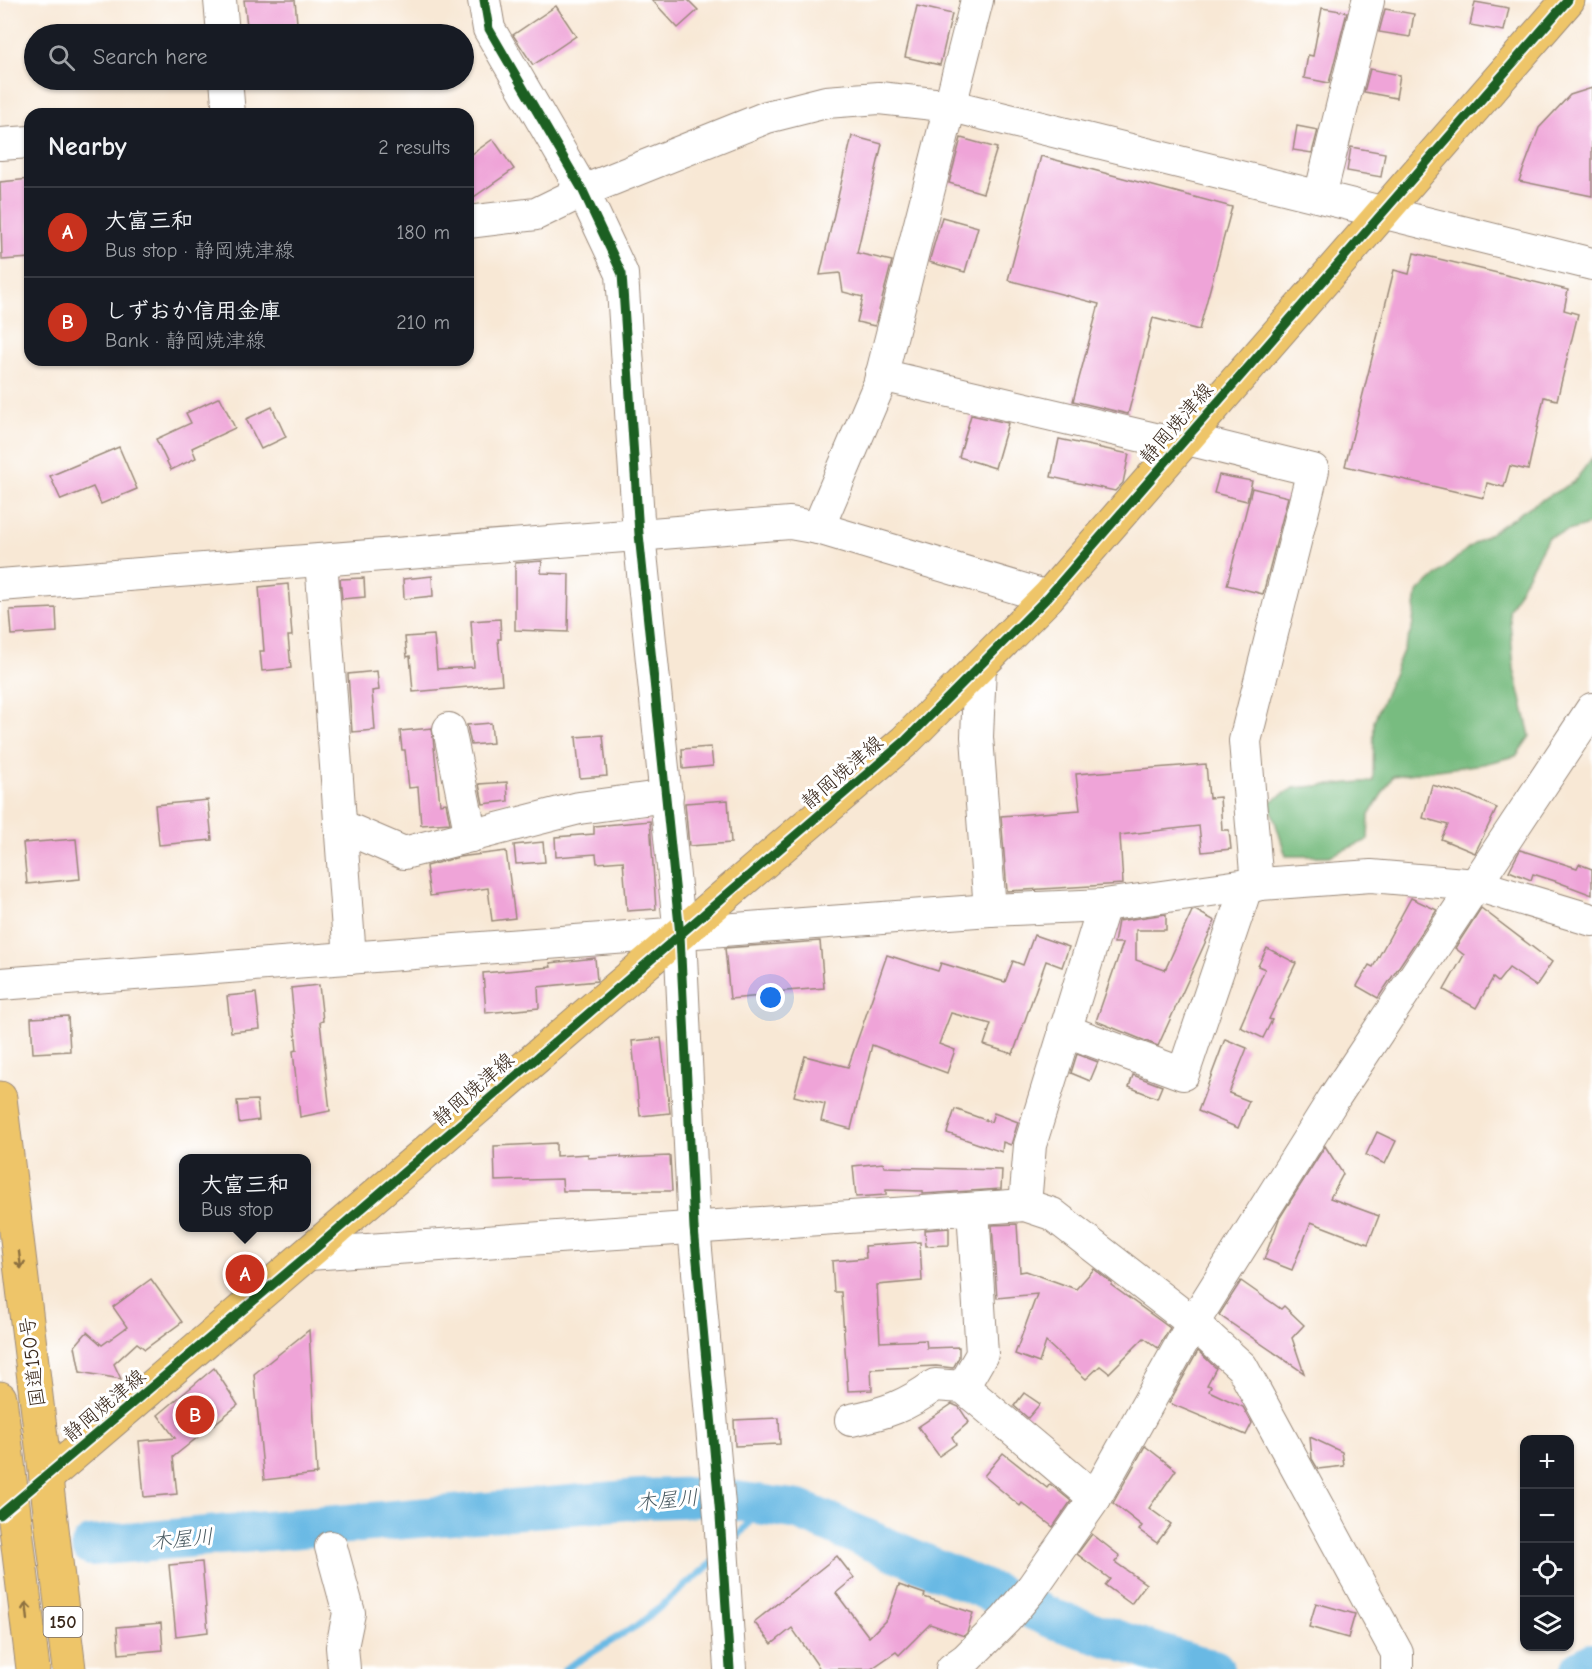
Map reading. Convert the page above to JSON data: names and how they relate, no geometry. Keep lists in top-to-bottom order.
{
  "streets": {
    "main road": ["静岡焼津線", "国道150号", "150"]
  },
  "crossings": [
    ["静岡焼津線", "国道150号"],
    ["静岡焼津線", "150"],
    ["国道150号", "150"]
  ],
  "one_way": ["国道150号"],
  "water": ["木屋川"],
  "page": {
    "search": "Search here",
    "heading": ["Nearby", "2 results"],
    "list": [
      {
        "mark": "A",
        "name": "大富三和",
        "note": "Bus stop · 静岡焼津線",
        "value": "180 m"
      },
      {
        "mark": "B",
        "name": "しずおか信用金庫",
        "note": "Bank · 静岡焼津線",
        "value": "210 m"
      }
    ],
    "popup": ["大富三和", "Bus stop"],
    "pins": ["A", "B"],
    "map_buttons": ["+", "−"]
  }
}
